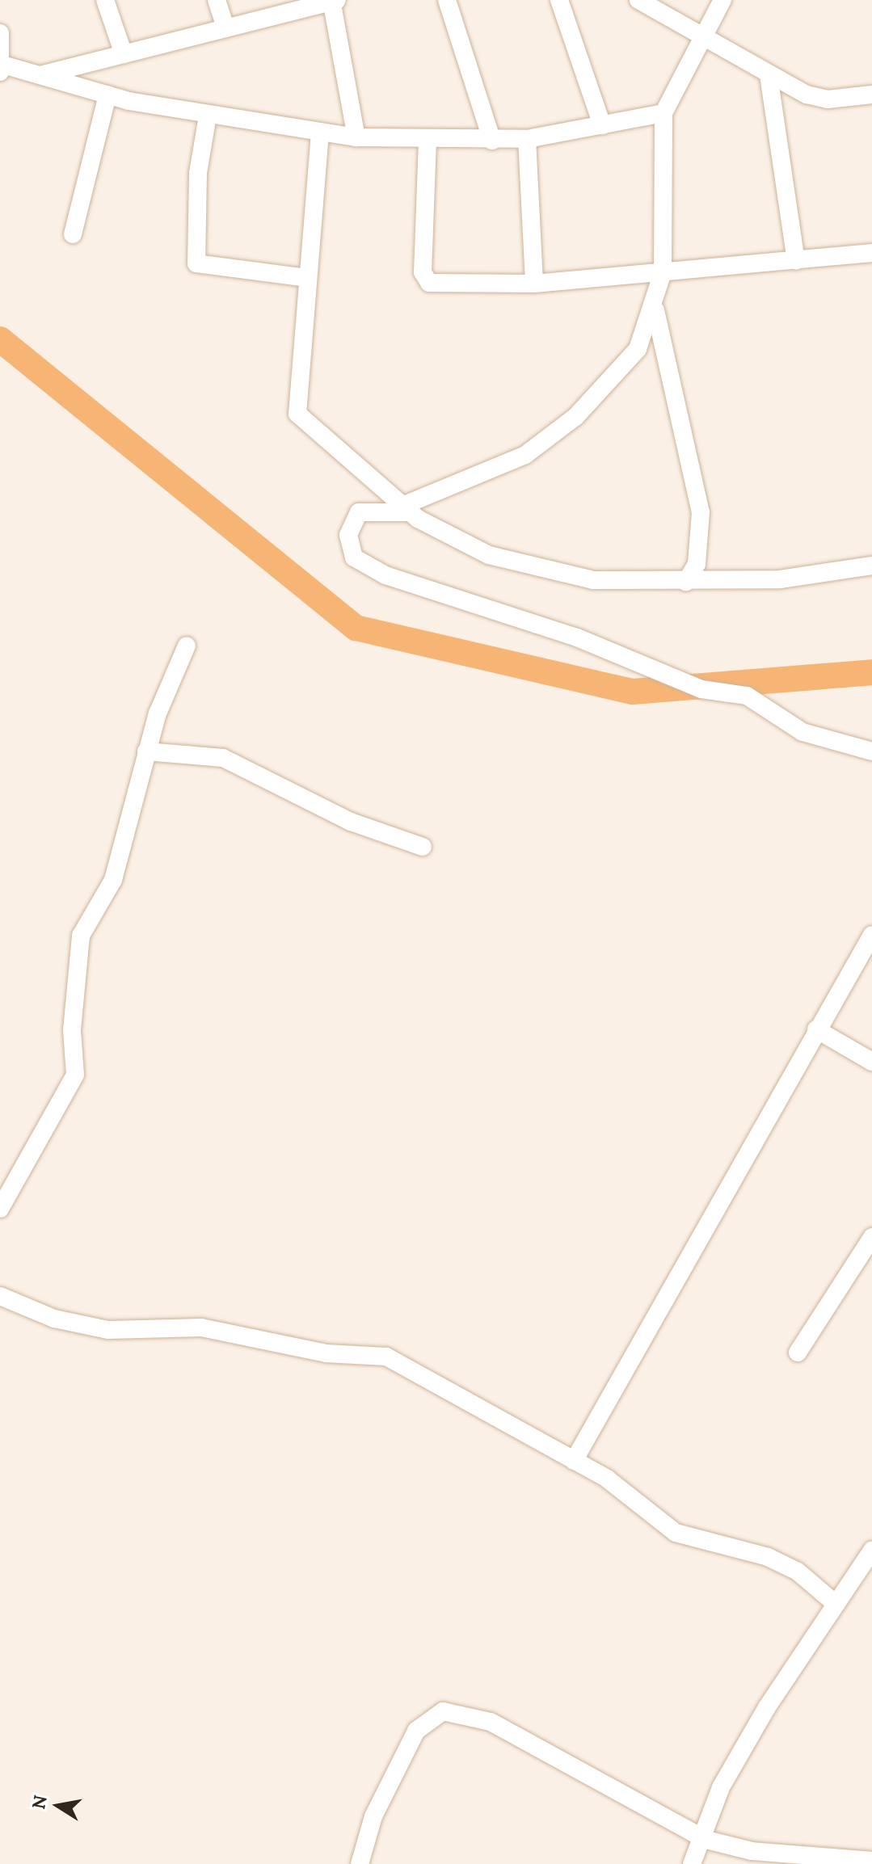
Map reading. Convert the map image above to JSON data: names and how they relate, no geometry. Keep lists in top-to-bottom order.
{
  "north": "left"
}
